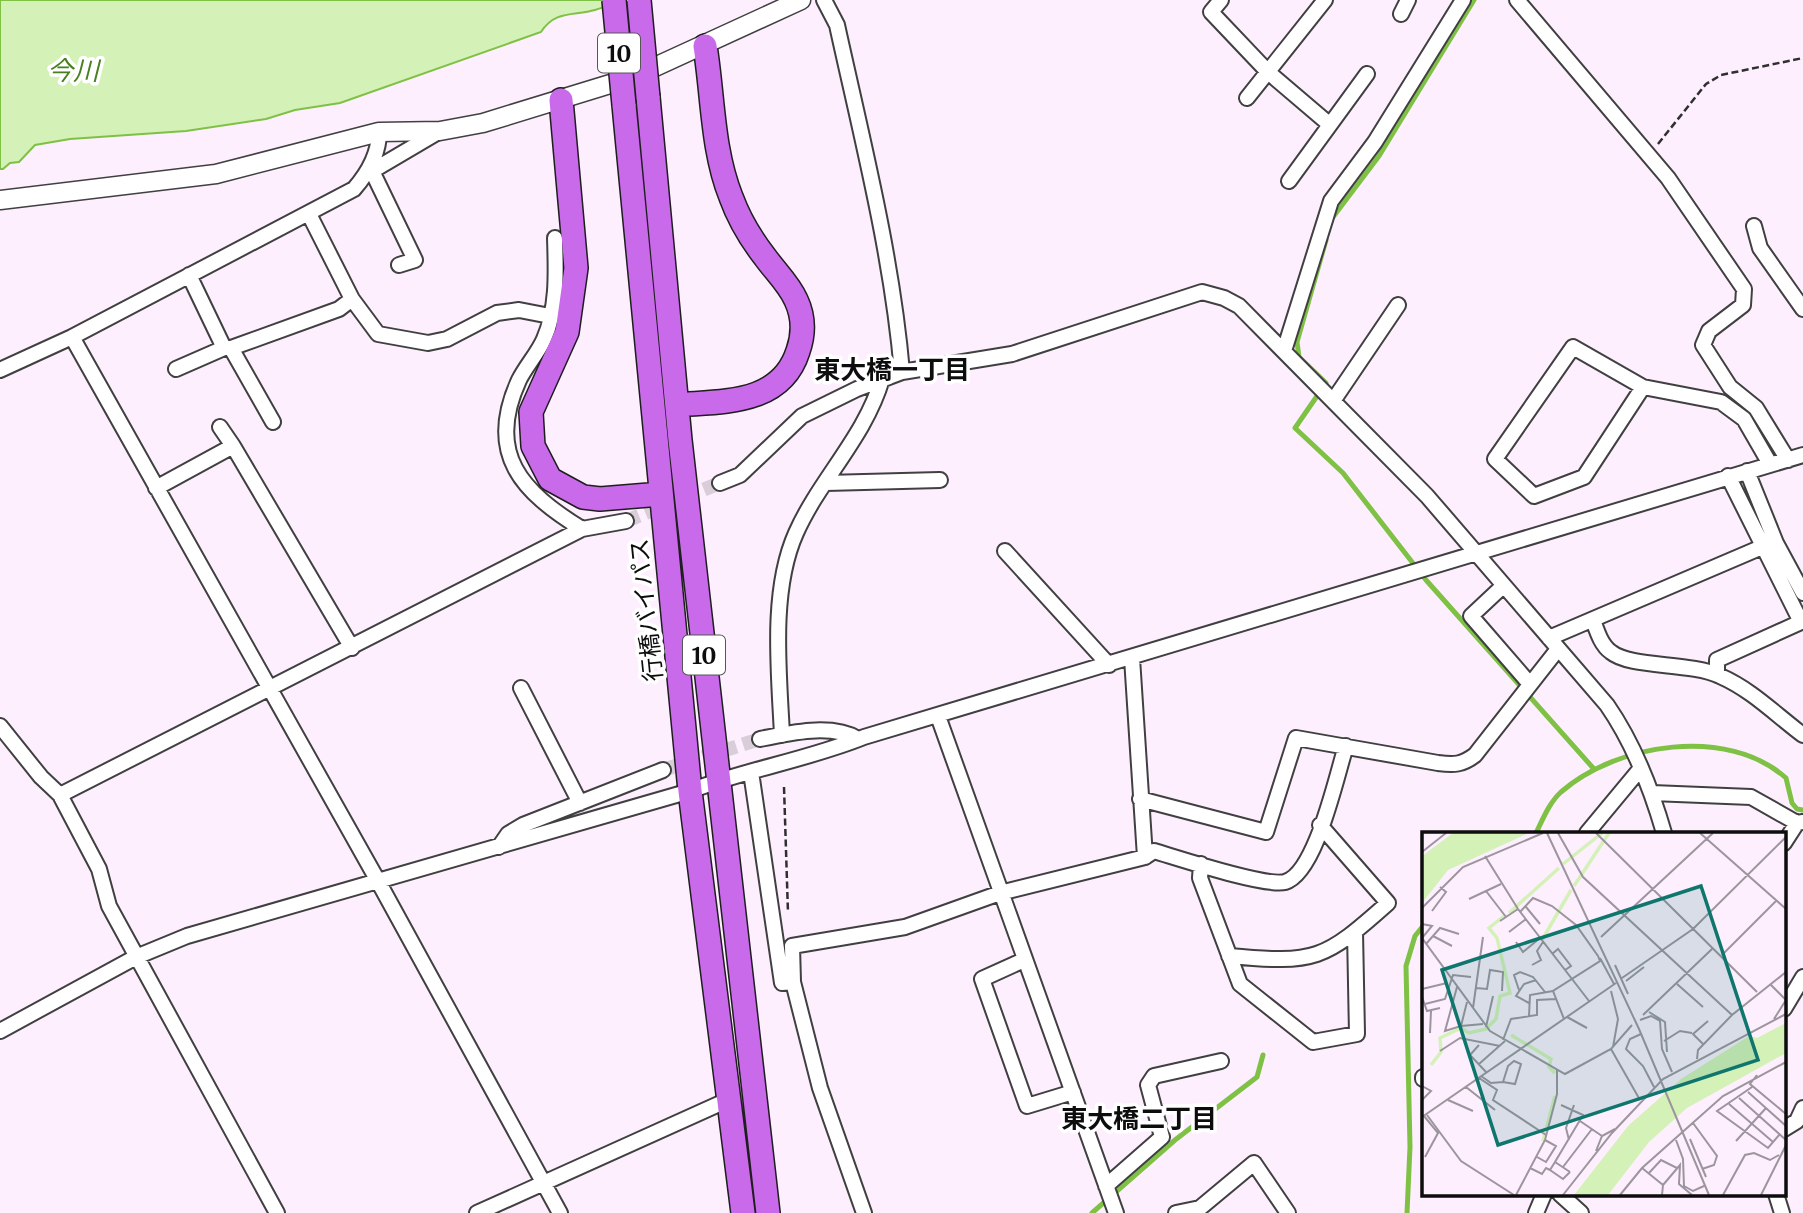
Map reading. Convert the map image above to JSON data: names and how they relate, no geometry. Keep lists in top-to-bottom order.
{
  "streets": {
    "highway": ["10", "行橋バイパス"]
  },
  "districts": ["東大橋一丁目", "東大橋二丁目"],
  "water": ["今川"]
}
